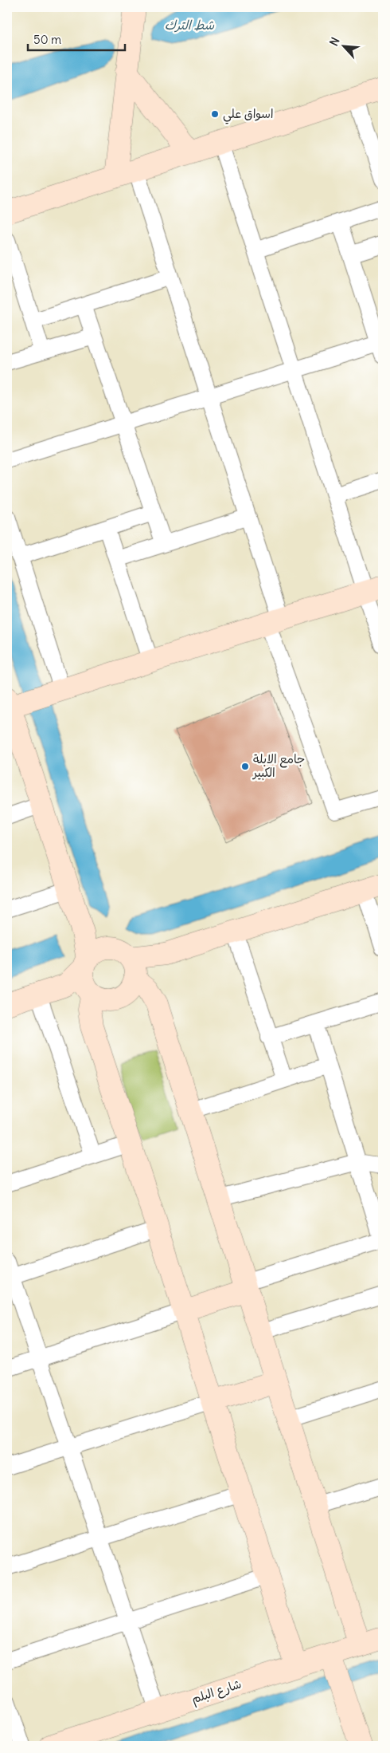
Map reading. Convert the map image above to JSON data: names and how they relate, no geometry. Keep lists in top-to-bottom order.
{
  "streets": {
    "street": ["شارع البلم"]
  },
  "water": ["شط الترك"],
  "places": ["اسواق علي", "جامع الابلة الكبير"],
  "scale_bar": "50 m",
  "north": "top left"
}
